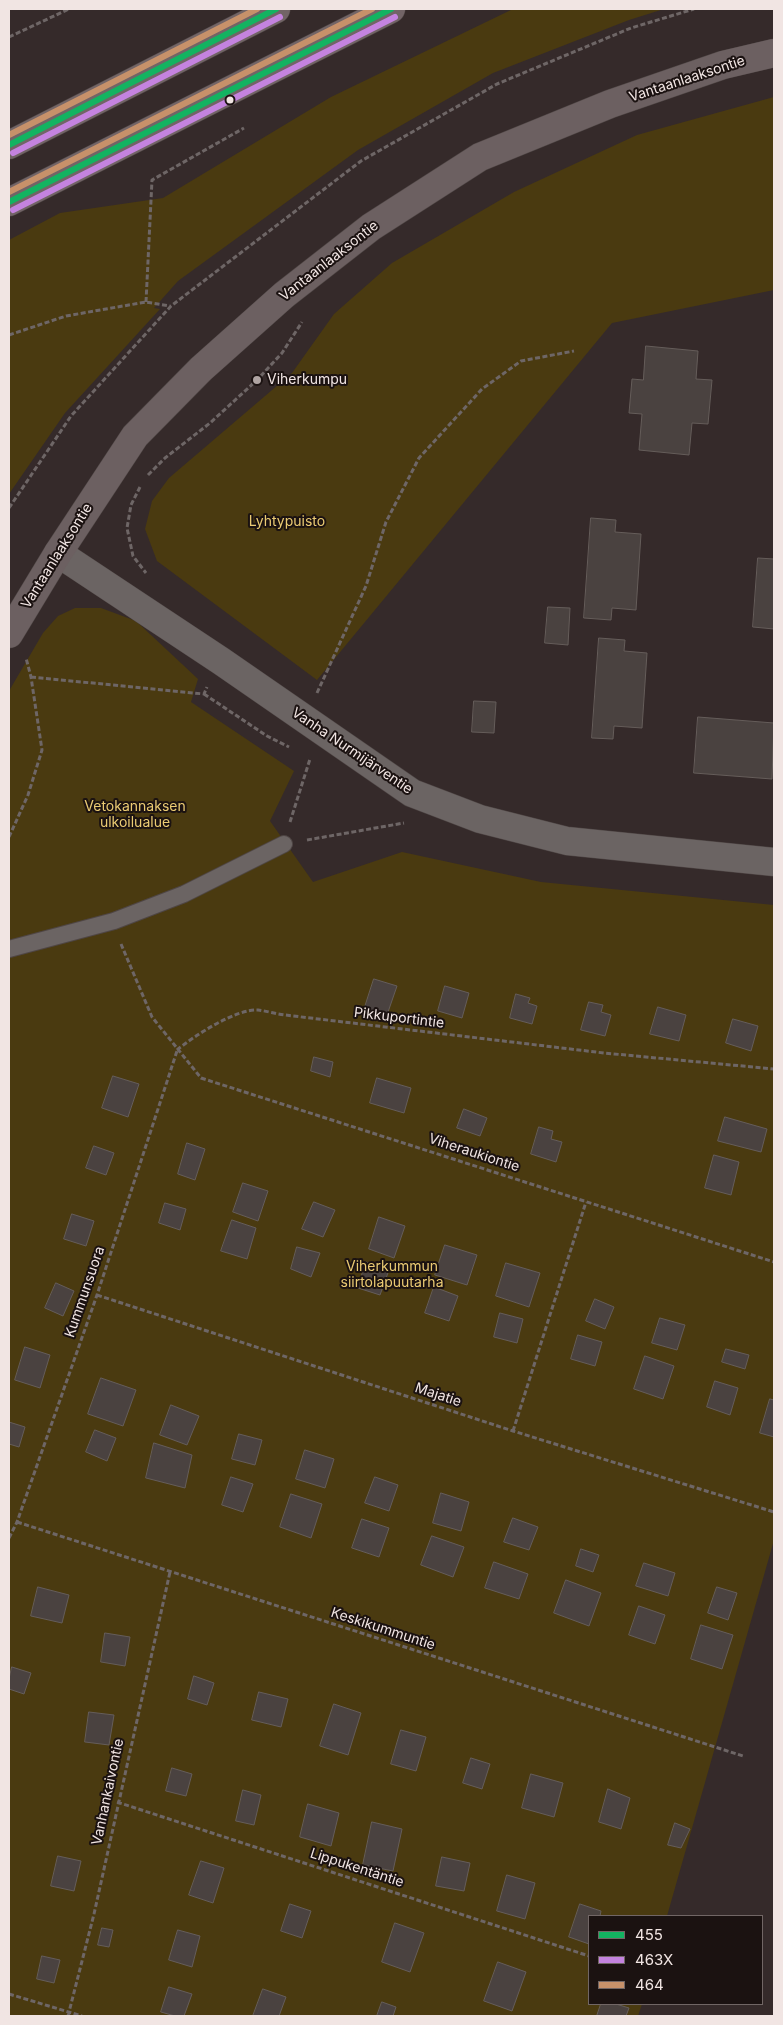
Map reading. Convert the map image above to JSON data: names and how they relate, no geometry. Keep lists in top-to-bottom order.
{
  "streets": {
    "main road": ["Vantaanlaaksontie"],
    "street": ["Vanha Nurmijärventie"],
    "path": [
      "Pikkuportintie",
      "Viheraukiontie",
      "Kummunsuora",
      "Majatie",
      "Keskikummuntie",
      "Vanhankaivontie",
      "Lippukentäntie"
    ]
  },
  "crossings": [
    ["Vantaanlaaksontie", "Vanha Nurmijärventie"],
    ["Pikkuportintie", "Viheraukiontie"],
    ["Pikkuportintie", "Kummunsuora"],
    ["Viheraukiontie", "Kummunsuora"],
    ["Kummunsuora", "Majatie"],
    ["Kummunsuora", "Keskikummuntie"],
    ["Keskikummuntie", "Vanhankaivontie"],
    ["Vanhankaivontie", "Lippukentäntie"]
  ],
  "parks": ["Lyhtypuisto", "Vetokannaksen ulkoilualue", "Viherkummun siirtolapuutarha"],
  "places": ["Viherkumpu"],
  "lines": ["transit line 455", "transit line 464", "transit line 463X"],
  "legend": ["455", "463X", "464"]
}
